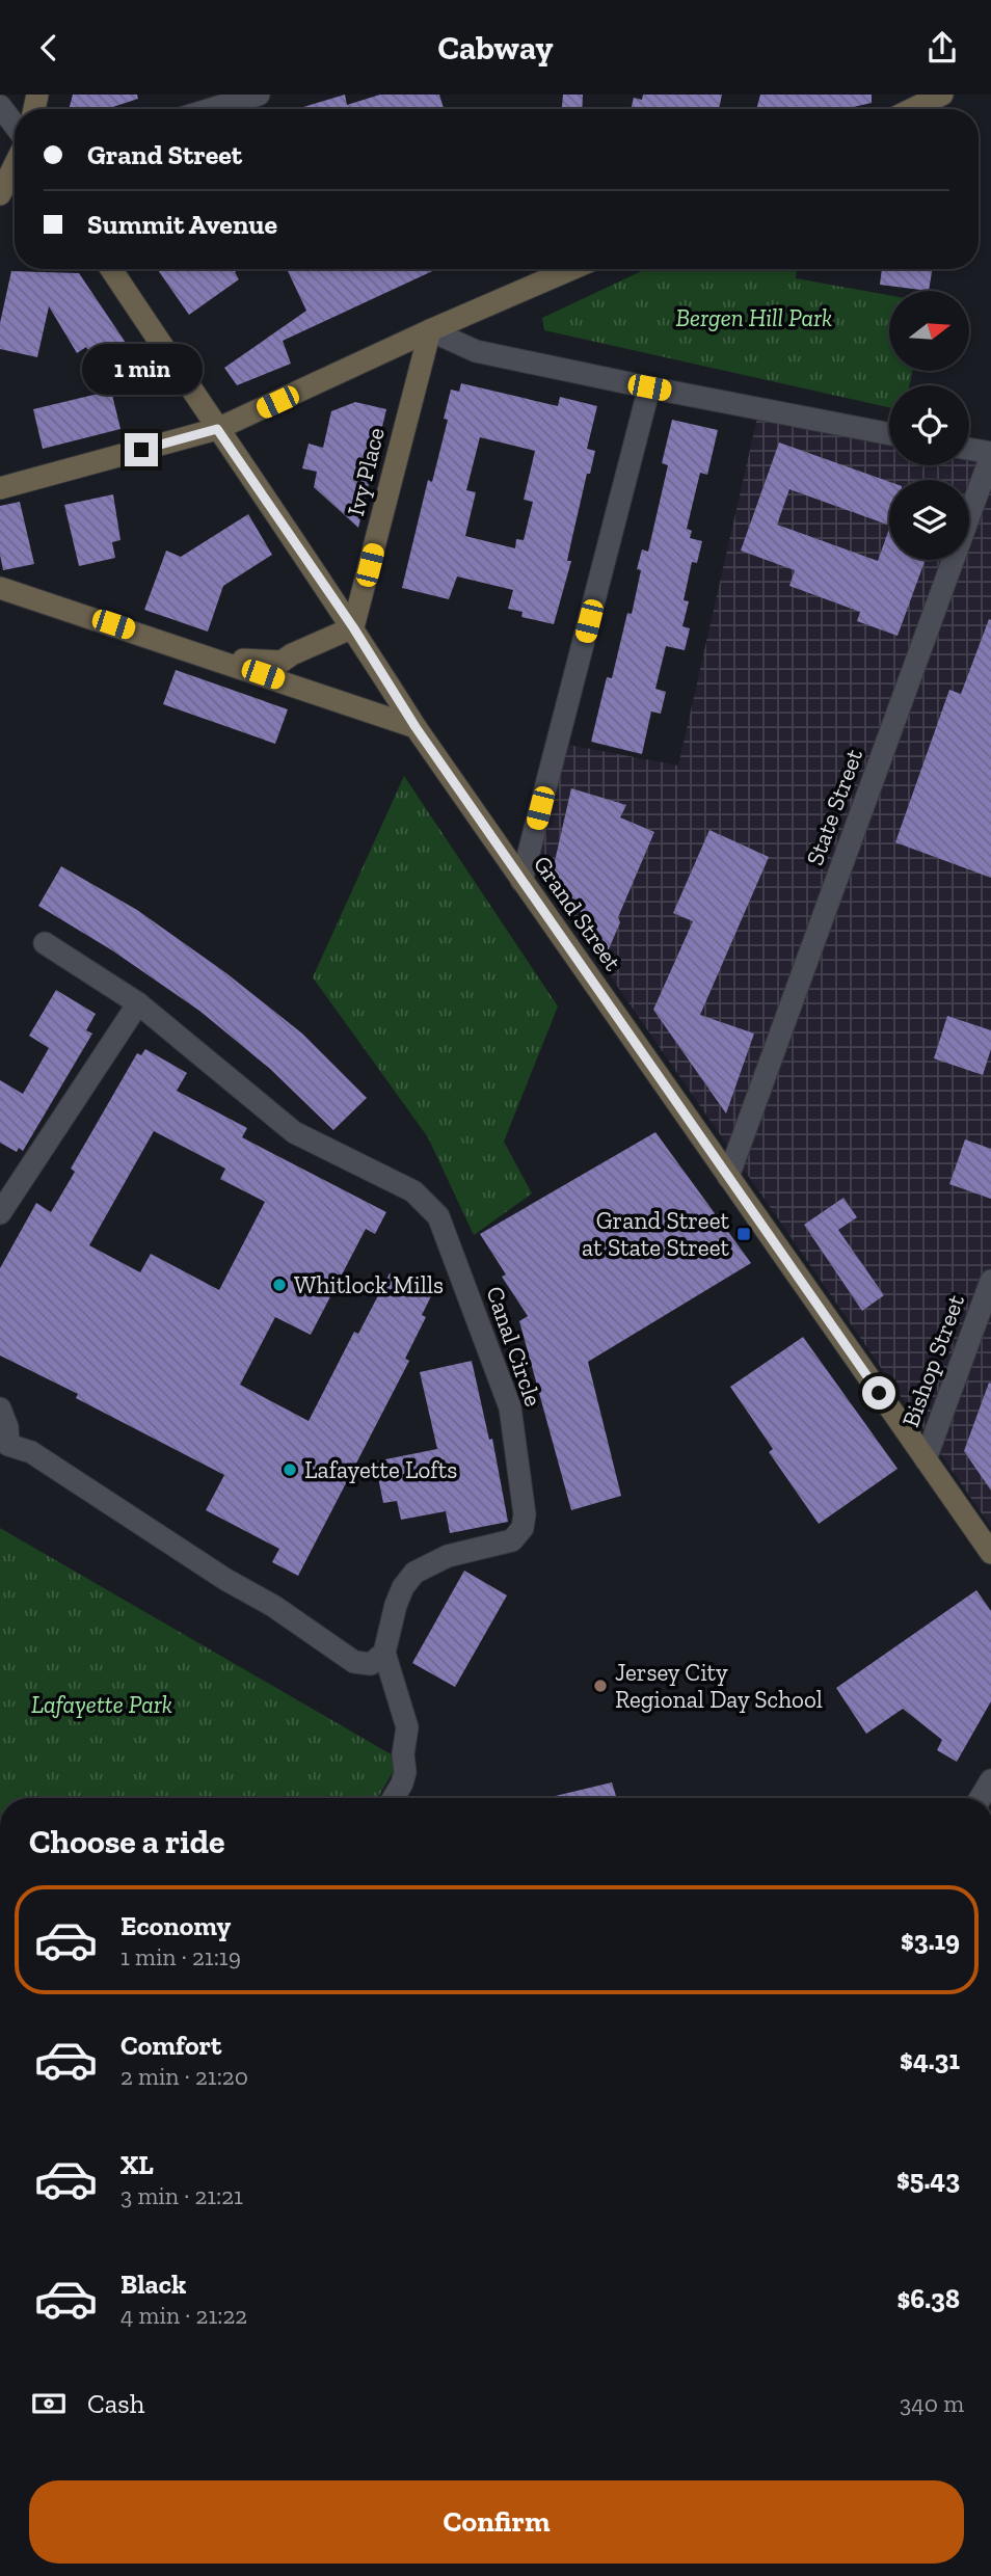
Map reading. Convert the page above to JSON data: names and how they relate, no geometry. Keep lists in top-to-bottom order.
{
  "streets": {
    "main road": ["Ivy Place", "Grand Street"],
    "street": ["State Street", "Canal Circle", "Bishop Street"]
  },
  "crossings": [
    ["Ivy Place", "Grand Street"],
    ["State Street", "Grand Street"],
    ["Grand Street", "Bishop Street"]
  ],
  "parks": ["Bergen Hill Park", "Lafayette Park"],
  "places": {
    "transit": ["Grand Street at State Street"],
    "other": ["Whitlock Mills", "Lafayette Lofts", "Jersey City Regional Day School"]
  },
  "north": "right",
  "page": {
    "header": "Cabway",
    "banner": ["Grand Street", "Summit Avenue"],
    "bubble": "1 min",
    "heading": "Choose a ride",
    "list": [
      {
        "name": "Economy",
        "note": "1 min · 21:19",
        "value": "$3.19"
      },
      {
        "name": "Comfort",
        "note": "2 min · 21:20",
        "value": "$4.31"
      },
      {
        "name": "XL",
        "note": "3 min · 21:21",
        "value": "$5.43"
      },
      {
        "name": "Black",
        "note": "4 min · 21:22",
        "value": "$6.38"
      }
    ],
    "pay": ["Cash", "340 m"],
    "buttons": "Confirm"
  }
}
